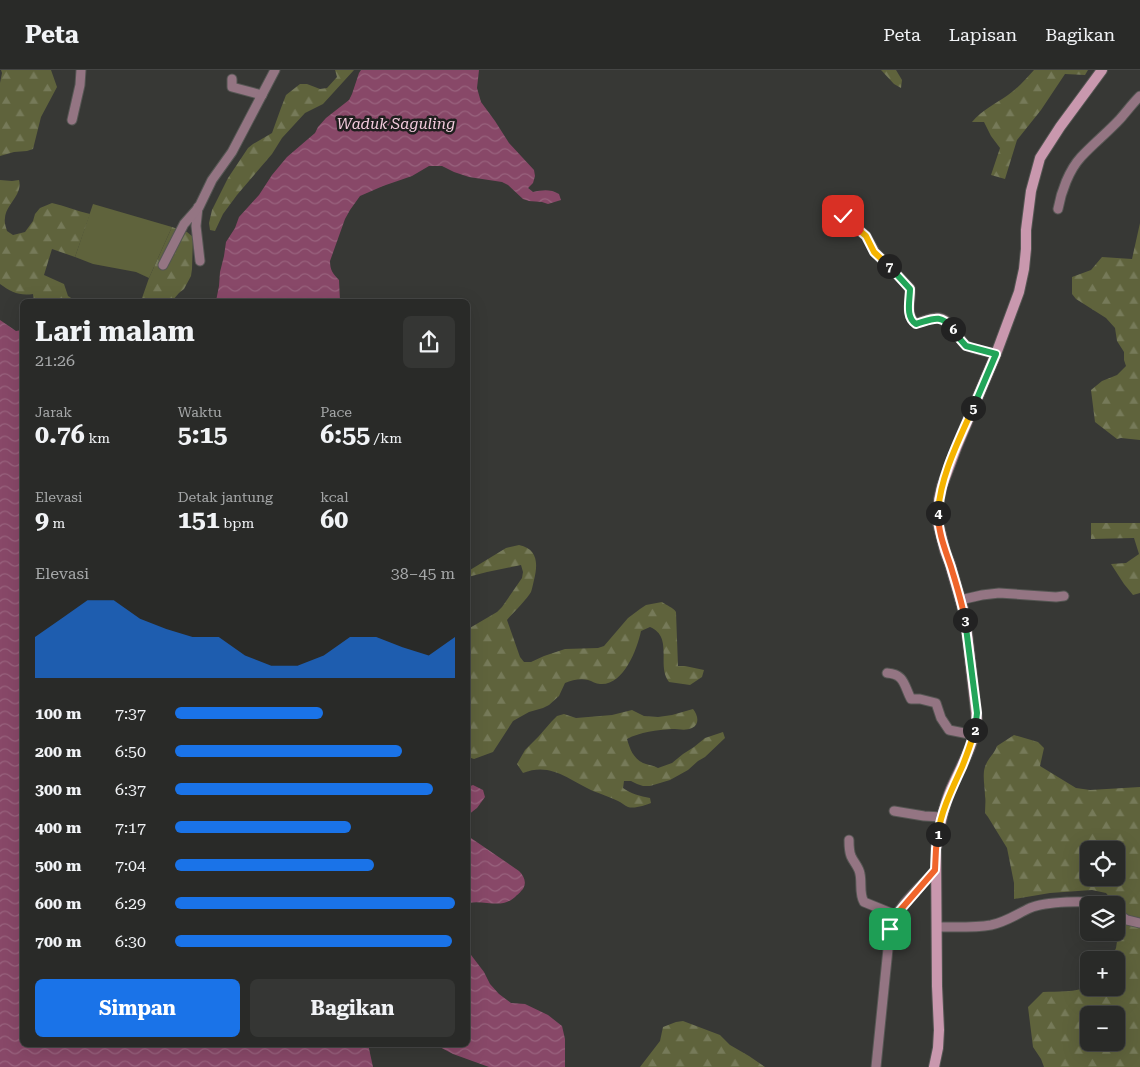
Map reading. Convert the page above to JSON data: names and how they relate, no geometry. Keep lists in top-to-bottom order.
{
  "water": ["Waduk Saguling"],
  "page": {
    "header": "Peta",
    "nav": ["Peta", "Lapisan", "Bagikan"],
    "pins": [
      "7",
      "6",
      "5",
      "4",
      "3",
      "2",
      "1"
    ],
    "heading": ["Lari malam", "21:26"],
    "stats": [
      ["Jarak", "0.76 km"],
      ["Waktu", "5:15"],
      ["Pace", "6:55 /km"],
      ["Elevasi", "9 m"],
      ["Detak jantung", "151 bpm"],
      ["kcal", "60"]
    ],
    "chart": ["Elevasi", "38–45 m"],
    "list": [
      {
        "name": "100 m",
        "note": "7:37"
      },
      {
        "name": "200 m",
        "note": "6:50"
      },
      {
        "name": "300 m",
        "note": "6:37"
      },
      {
        "name": "400 m",
        "note": "7:17"
      },
      {
        "name": "500 m",
        "note": "7:04"
      },
      {
        "name": "600 m",
        "note": "6:29"
      },
      {
        "name": "700 m",
        "note": "6:30"
      }
    ],
    "map_buttons": ["+", "−"],
    "buttons": ["Simpan", "Bagikan"]
  }
}
